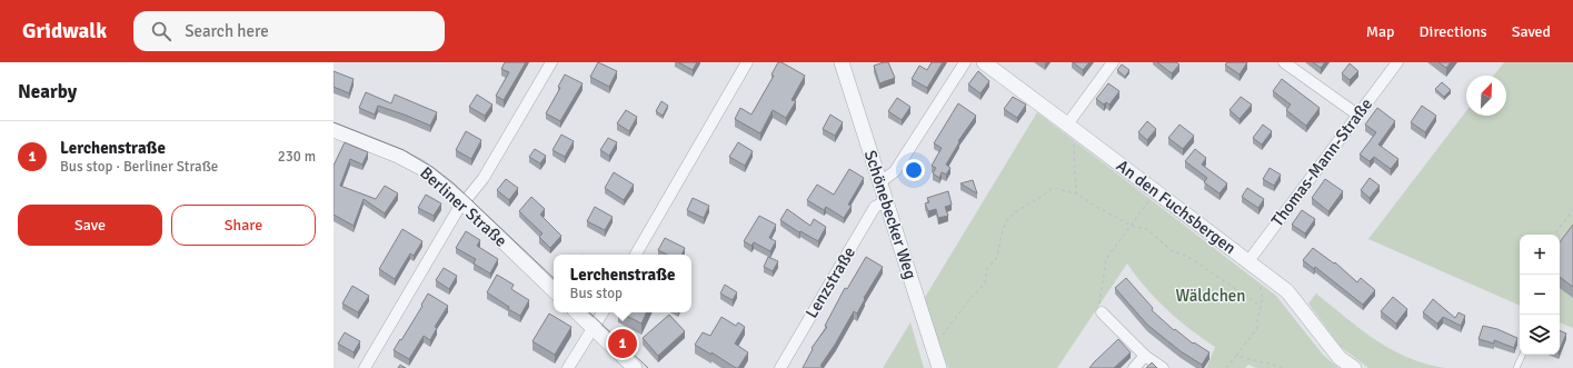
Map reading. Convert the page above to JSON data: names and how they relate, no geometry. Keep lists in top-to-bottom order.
{
  "streets": {
    "street": [
      "Thomas-Mann-Straße",
      "Berliner Straße",
      "An den Fuchsbergen",
      "Schönebecker Weg",
      "Lenzstraße"
    ]
  },
  "crossings": [
    ["Thomas-Mann-Straße", "An den Fuchsbergen"],
    ["Schönebecker Weg", "Lenzstraße"]
  ],
  "parks": ["Wäldchen"],
  "north": "top right",
  "page": {
    "header": "Gridwalk",
    "search": "Search here",
    "nav": ["Map", "Directions", "Saved"],
    "heading": "Nearby",
    "list": [
      {
        "mark": "1",
        "name": "Lerchenstraße",
        "note": "Bus stop · Berliner Straße",
        "value": "230 m"
      }
    ],
    "buttons": ["Save", "Share"],
    "map_buttons": ["+", "−"],
    "popup": ["Lerchenstraße", "Bus stop"],
    "pins": "1"
  }
}
